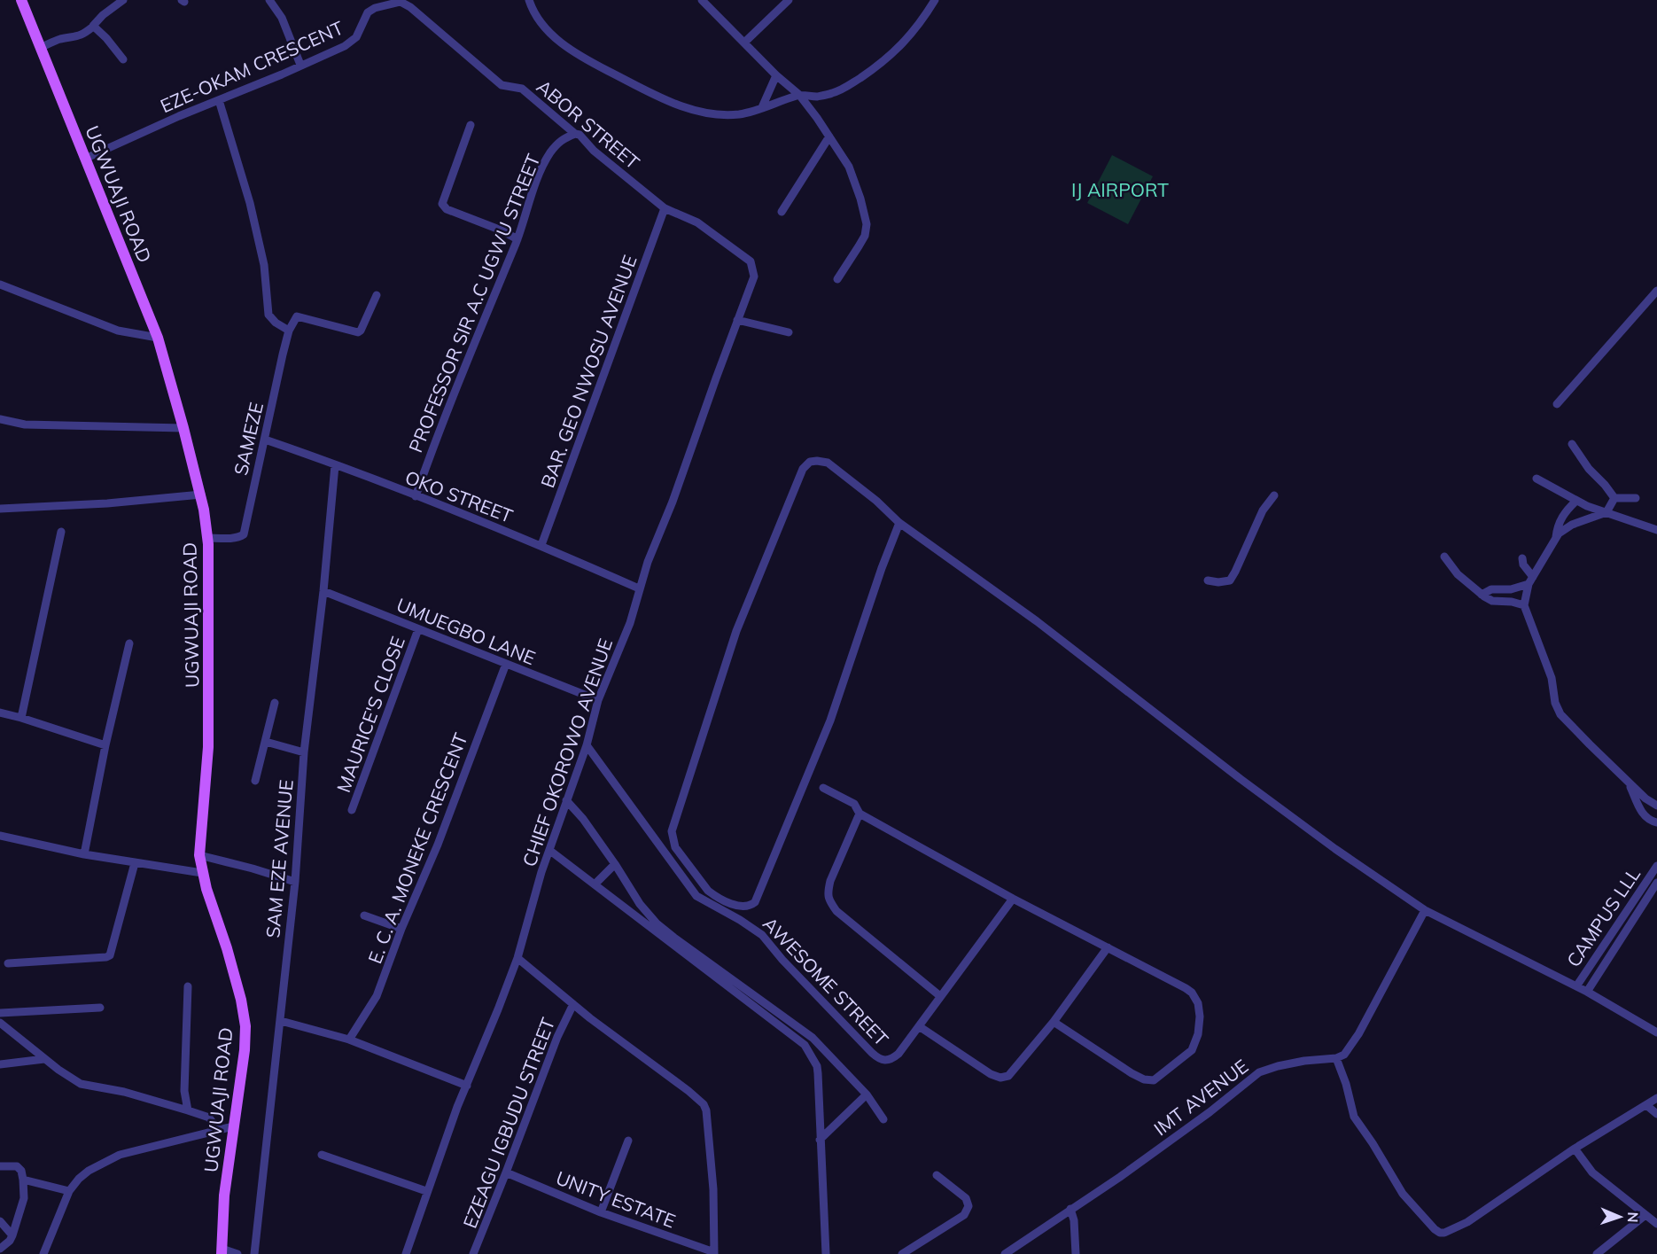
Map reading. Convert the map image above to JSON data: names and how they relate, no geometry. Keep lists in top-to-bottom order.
{
  "streets": {
    "main road": ["UGWUAJI ROAD"],
    "street": [
      "EZE-OKAM CRESCENT",
      "ABOR STREET",
      "PROFESSOR SIR A.C UGWU STREET",
      "BAR. GEO NWOSU AVENUE",
      "SAMEZE",
      "OKO STREET",
      "UMUEGBO LANE",
      "MAURICE'S CLOSE",
      "CHIEF OKOROWO AVENUE",
      "E. C. A. MONEKE CRESCENT",
      "SAM EZE AVENUE",
      "CAMPUS LLL",
      "AWESOME STREET",
      "IMT AVENUE",
      "EZEAGU IGBUDU STREET",
      "UNITY ESTATE"
    ]
  },
  "crossings": [
    ["EZE-OKAM CRESCENT", "ABOR STREET"],
    ["EZE-OKAM CRESCENT", "UGWUAJI ROAD"],
    ["ABOR STREET", "PROFESSOR SIR A.C UGWU STREET"],
    ["ABOR STREET", "BAR. GEO NWOSU AVENUE"],
    ["ABOR STREET", "CHIEF OKOROWO AVENUE"],
    ["UGWUAJI ROAD", "SAMEZE"],
    ["PROFESSOR SIR A.C UGWU STREET", "OKO STREET"],
    ["BAR. GEO NWOSU AVENUE", "OKO STREET"],
    ["SAMEZE", "OKO STREET"],
    ["OKO STREET", "CHIEF OKOROWO AVENUE"],
    ["OKO STREET", "SAM EZE AVENUE"],
    ["UMUEGBO LANE", "MAURICE'S CLOSE"],
    ["UMUEGBO LANE", "CHIEF OKOROWO AVENUE"],
    ["UMUEGBO LANE", "E. C. A. MONEKE CRESCENT"],
    ["UMUEGBO LANE", "SAM EZE AVENUE"],
    ["CHIEF OKOROWO AVENUE", "AWESOME STREET"],
    ["EZEAGU IGBUDU STREET", "UNITY ESTATE"]
  ],
  "parks": ["IJ AIRPORT"],
  "north": "right"
}
